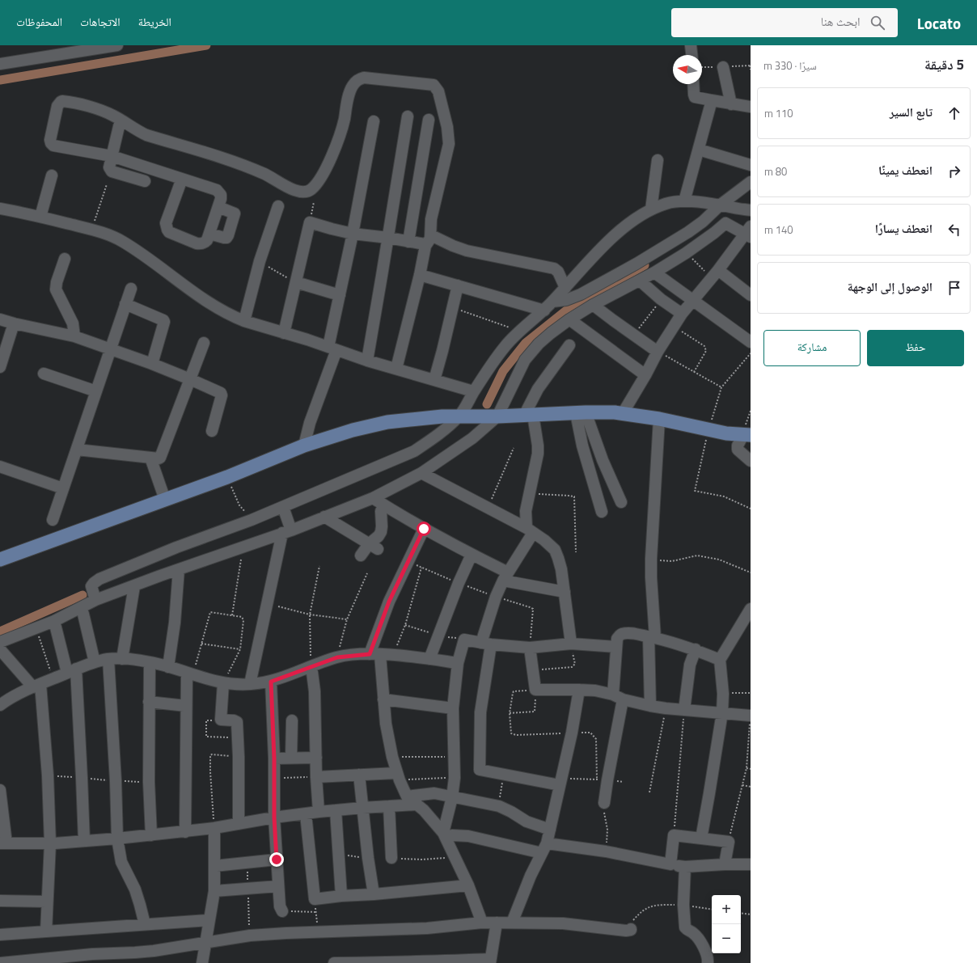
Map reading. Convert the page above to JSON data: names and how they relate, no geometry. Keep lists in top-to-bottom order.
{
  "north": "left",
  "page": {
    "header": "Locato",
    "search": "ابحث هنا",
    "nav": ["الخريطة", "الاتجاهات", "المحفوظات"],
    "heading": ["5 دقيقة", "سيرًا · 330 m"],
    "list": [
      ["تابع السير", "110 m"],
      ["انعطف يمينًا", "80 m"],
      ["انعطف يسارًا", "140 m"],
      "الوصول إلى الوجهة"
    ],
    "buttons": ["حفظ", "مشاركة"],
    "map_buttons": ["+", "−"]
  }
}
